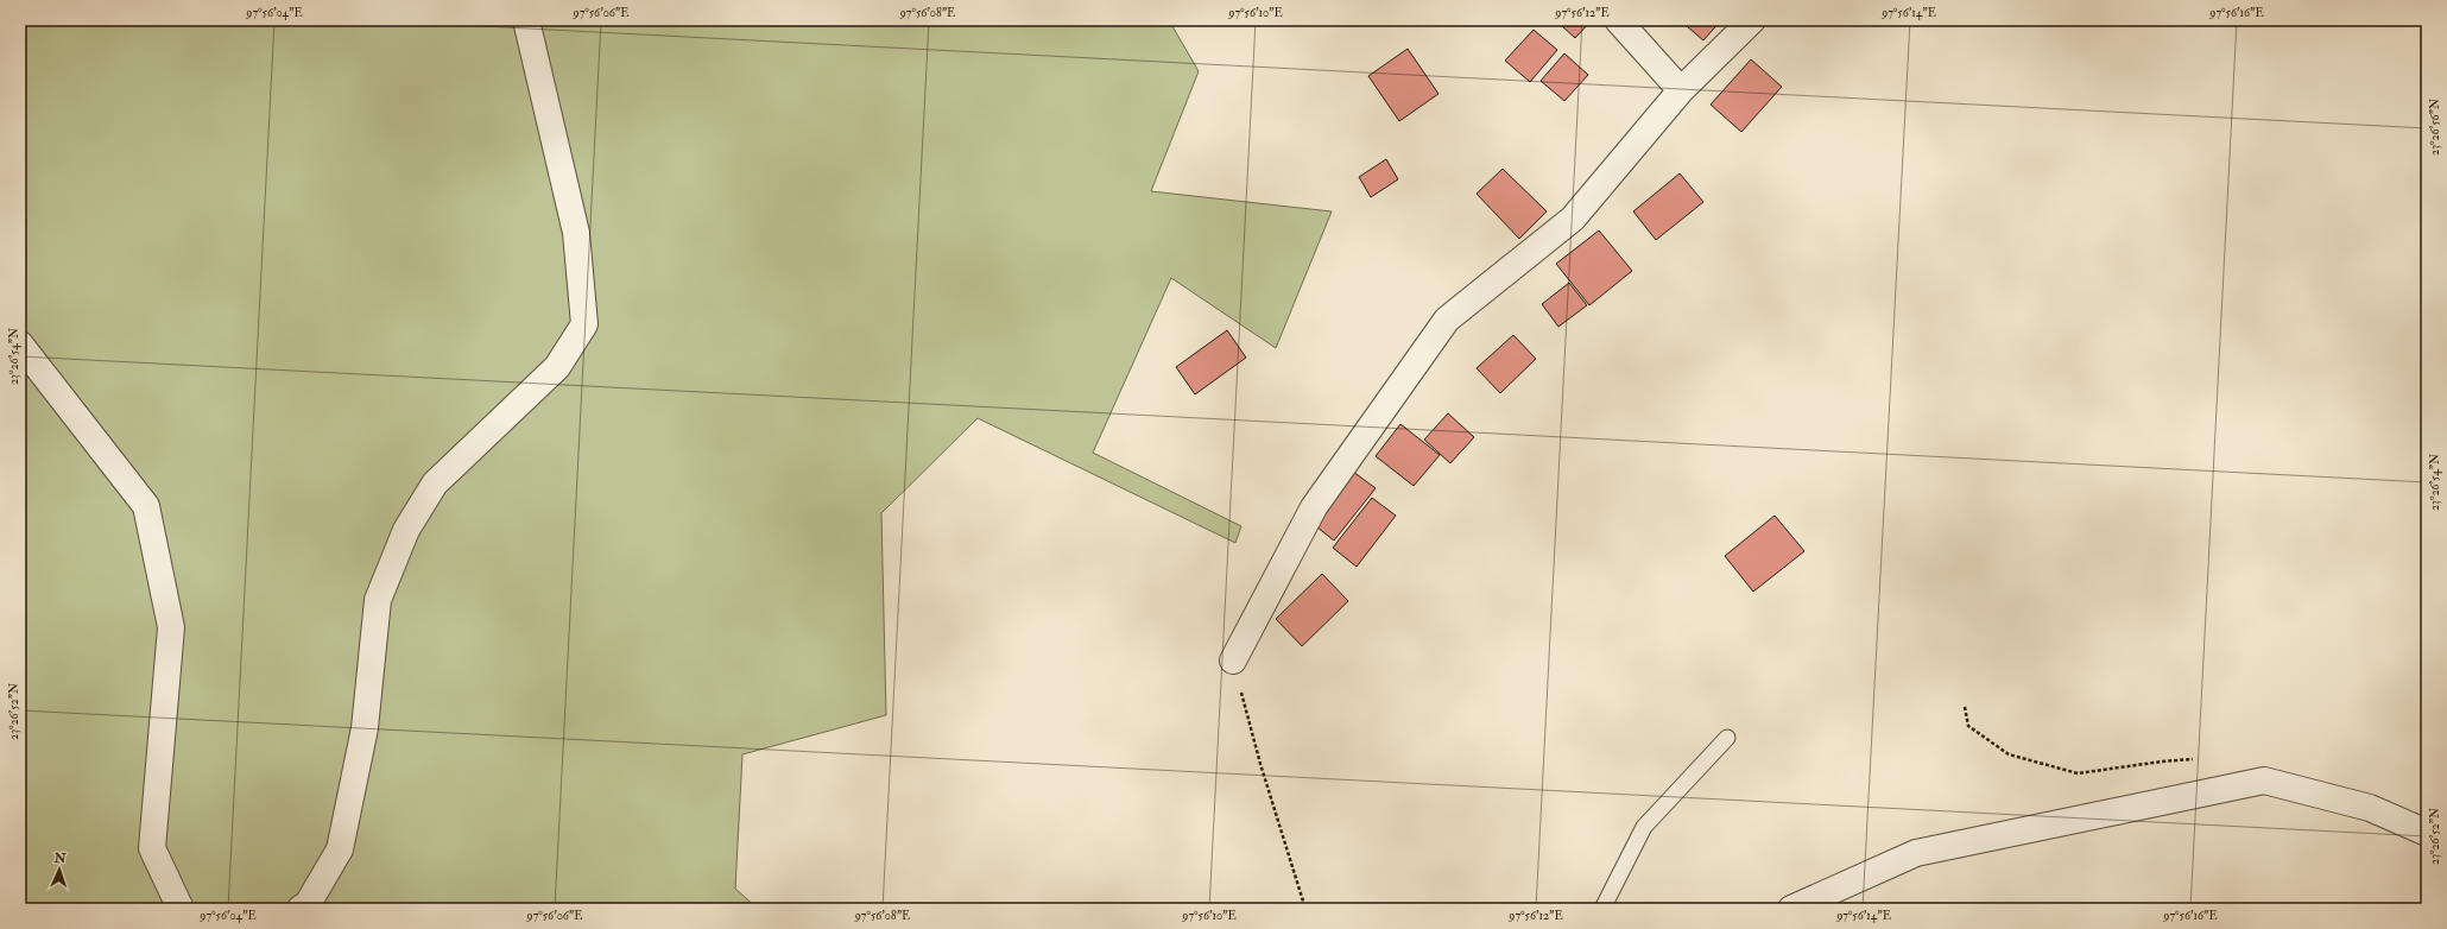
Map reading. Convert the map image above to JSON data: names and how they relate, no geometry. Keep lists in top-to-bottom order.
{
  "north": "top",
  "coordinates": [
    "97°56'04\"E",
    "97°56'06\"E",
    "97°56'08\"E",
    "97°56'10\"E",
    "97°56'12\"E",
    "97°56'14\"E",
    "97°56'16\"E",
    "23°26'56\"N",
    "23°26'54\"N",
    "23°26'52\"N"
  ]
}
